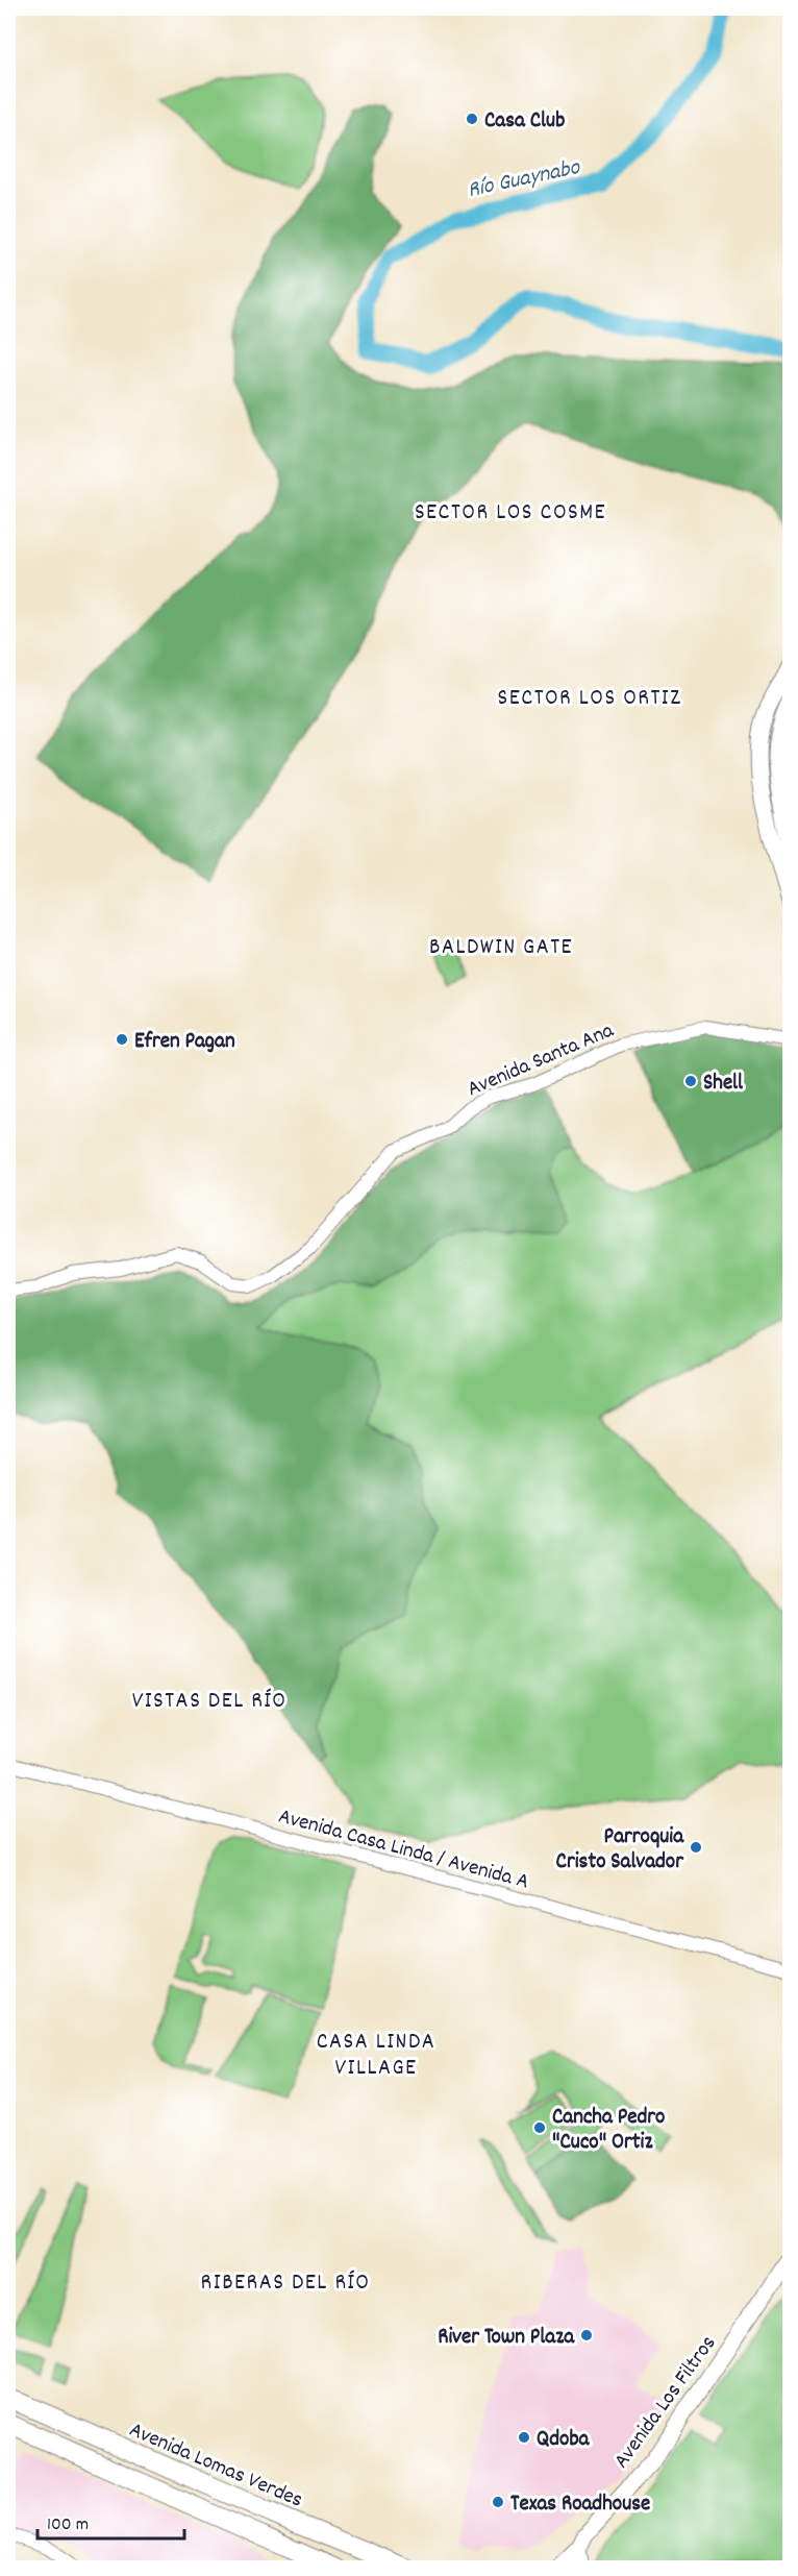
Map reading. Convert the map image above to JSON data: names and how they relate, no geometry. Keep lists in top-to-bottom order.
{
  "streets": {
    "highway": ["Avenida Lomas Verdes"],
    "main road": ["Avenida Los Filtros"],
    "street": ["Avenida Santa Ana", "Avenida Casa Linda / Avenida A"]
  },
  "districts": [
    "SECTOR LOS COSME",
    "SECTOR LOS ORTIZ",
    "BALDWIN GATE",
    "VISTAS DEL RÍO",
    "CASA LINDA VILLAGE",
    "RIBERAS DEL RÍO"
  ],
  "water": ["Río Guaynabo"],
  "places": [
    "Casa Club",
    "Efren Pagan",
    "Shell",
    "Parroquia Cristo Salvador",
    "Cancha Pedro \"Cuco\" Ortiz",
    "River Town Plaza",
    "Qdoba",
    "Texas Roadhouse"
  ],
  "scale_bar": "100 m"
}
